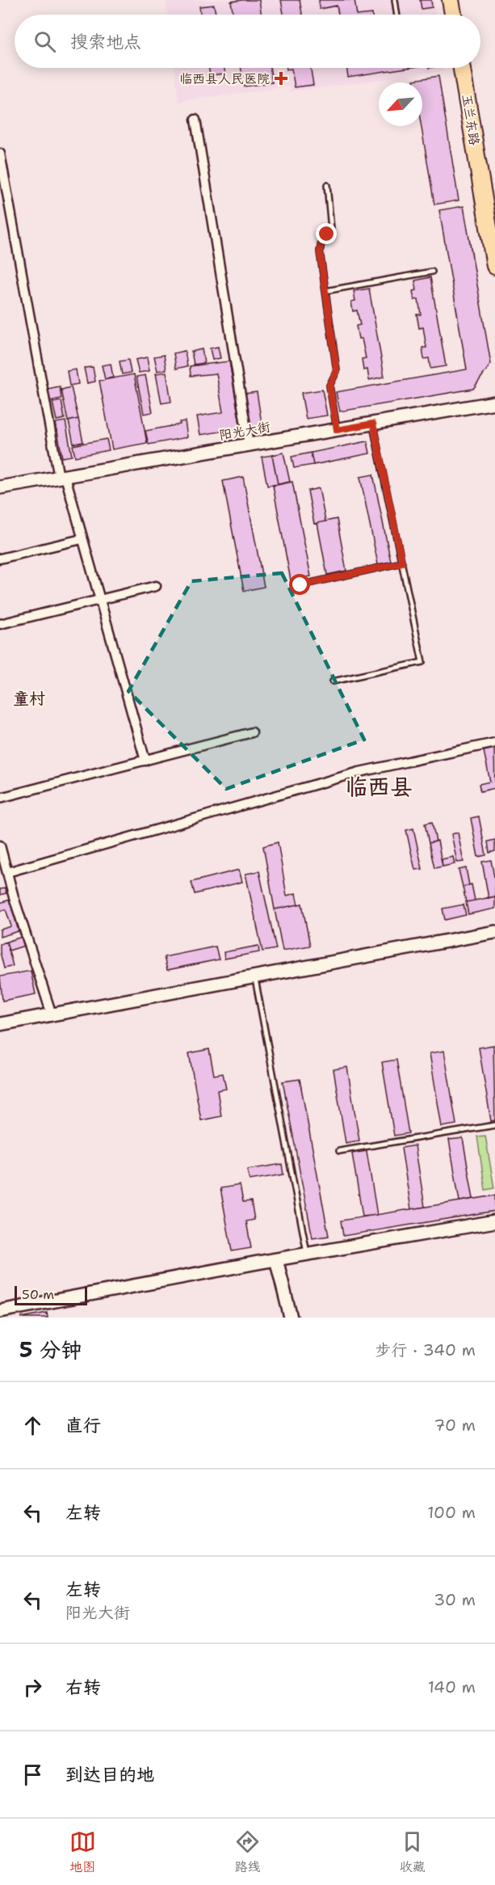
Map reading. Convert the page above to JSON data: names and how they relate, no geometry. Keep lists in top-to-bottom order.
{
  "streets": {
    "highway": ["玉兰东路"],
    "street": ["阳光大街"]
  },
  "districts": ["童村", "临西县"],
  "places": {
    "health": ["临西县人民医院"]
  },
  "scale_bar": "50 m",
  "north": "bottom left",
  "page": {
    "search": "搜索地点",
    "scale": "50 m",
    "heading": ["5 分钟", "步行 · 340 m"],
    "list": [
      ["直行", "70 m"],
      ["左转", "100 m"],
      ["左转", "阳光大街", "30 m"],
      ["右转", "140 m"],
      "到达目的地"
    ],
    "nav": ["地图", "路线", "收藏"]
  }
}
